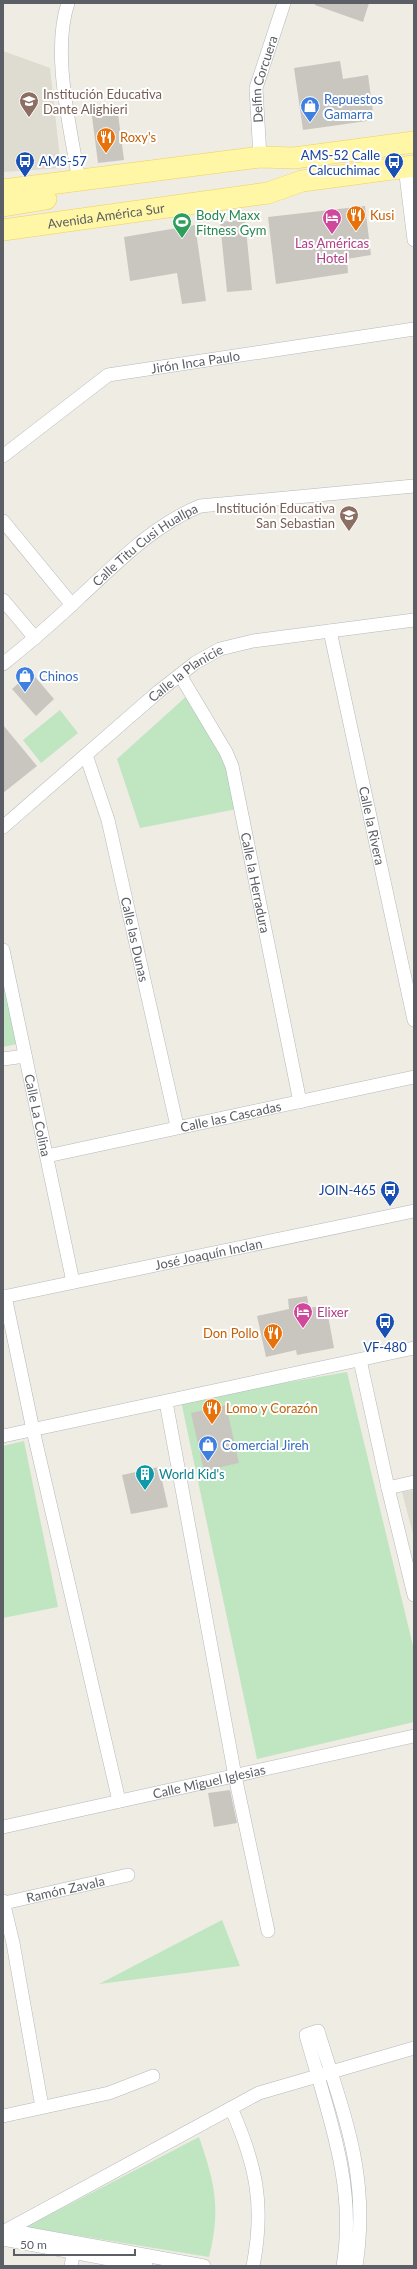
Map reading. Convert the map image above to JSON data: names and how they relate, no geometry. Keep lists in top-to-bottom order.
{
  "streets": {
    "main road": ["Avenida América Sur"],
    "street": [
      "Delfin Corcuera",
      "Jirón Inca Paulo",
      "Calle Titu Cusi Huallpa",
      "Calle la Planicie",
      "Calle la Rivera",
      "Calle la Herradura",
      "Calle las Dunas",
      "Calle La Colina",
      "Calle las Cascadas",
      "José Joaquín Inclan",
      "Calle Miguel Iglesias",
      "Ramón Zavala"
    ]
  },
  "crossings": [
    ["Delfin Corcuera", "Avenida América Sur"],
    ["Calle la Planicie", "Calle la Rivera"],
    ["Calle la Planicie", "Calle la Herradura"],
    ["Calle la Planicie", "Calle las Dunas"],
    ["Calle la Herradura", "Calle las Cascadas"],
    ["Calle las Dunas", "Calle las Cascadas"],
    ["Calle La Colina", "Calle las Cascadas"],
    ["Calle La Colina", "José Joaquín Inclan"]
  ],
  "places": {
    "school or university": ["Institución Educativa Dante Alighieri", "Institución Educativa San Sebastian"],
    "shop": ["Repuestos Gamarra", "Chinos", "Comercial Jireh"],
    "restaurant": [
      "Roxy's",
      "Kusi",
      "Don Pollo",
      "Lomo y Corazón"
    ],
    "bus stop": [
      "AMS-57",
      "AMS-52 Calle Calcuchimac",
      "JOIN-465",
      "VF-480"
    ],
    "hotel": ["Las Américas Hotel", "Elixer"],
    "sports": ["Body Maxx Fitness Gym"],
    "building": ["World Kid's"]
  },
  "scale_bar": "50 m"
}
